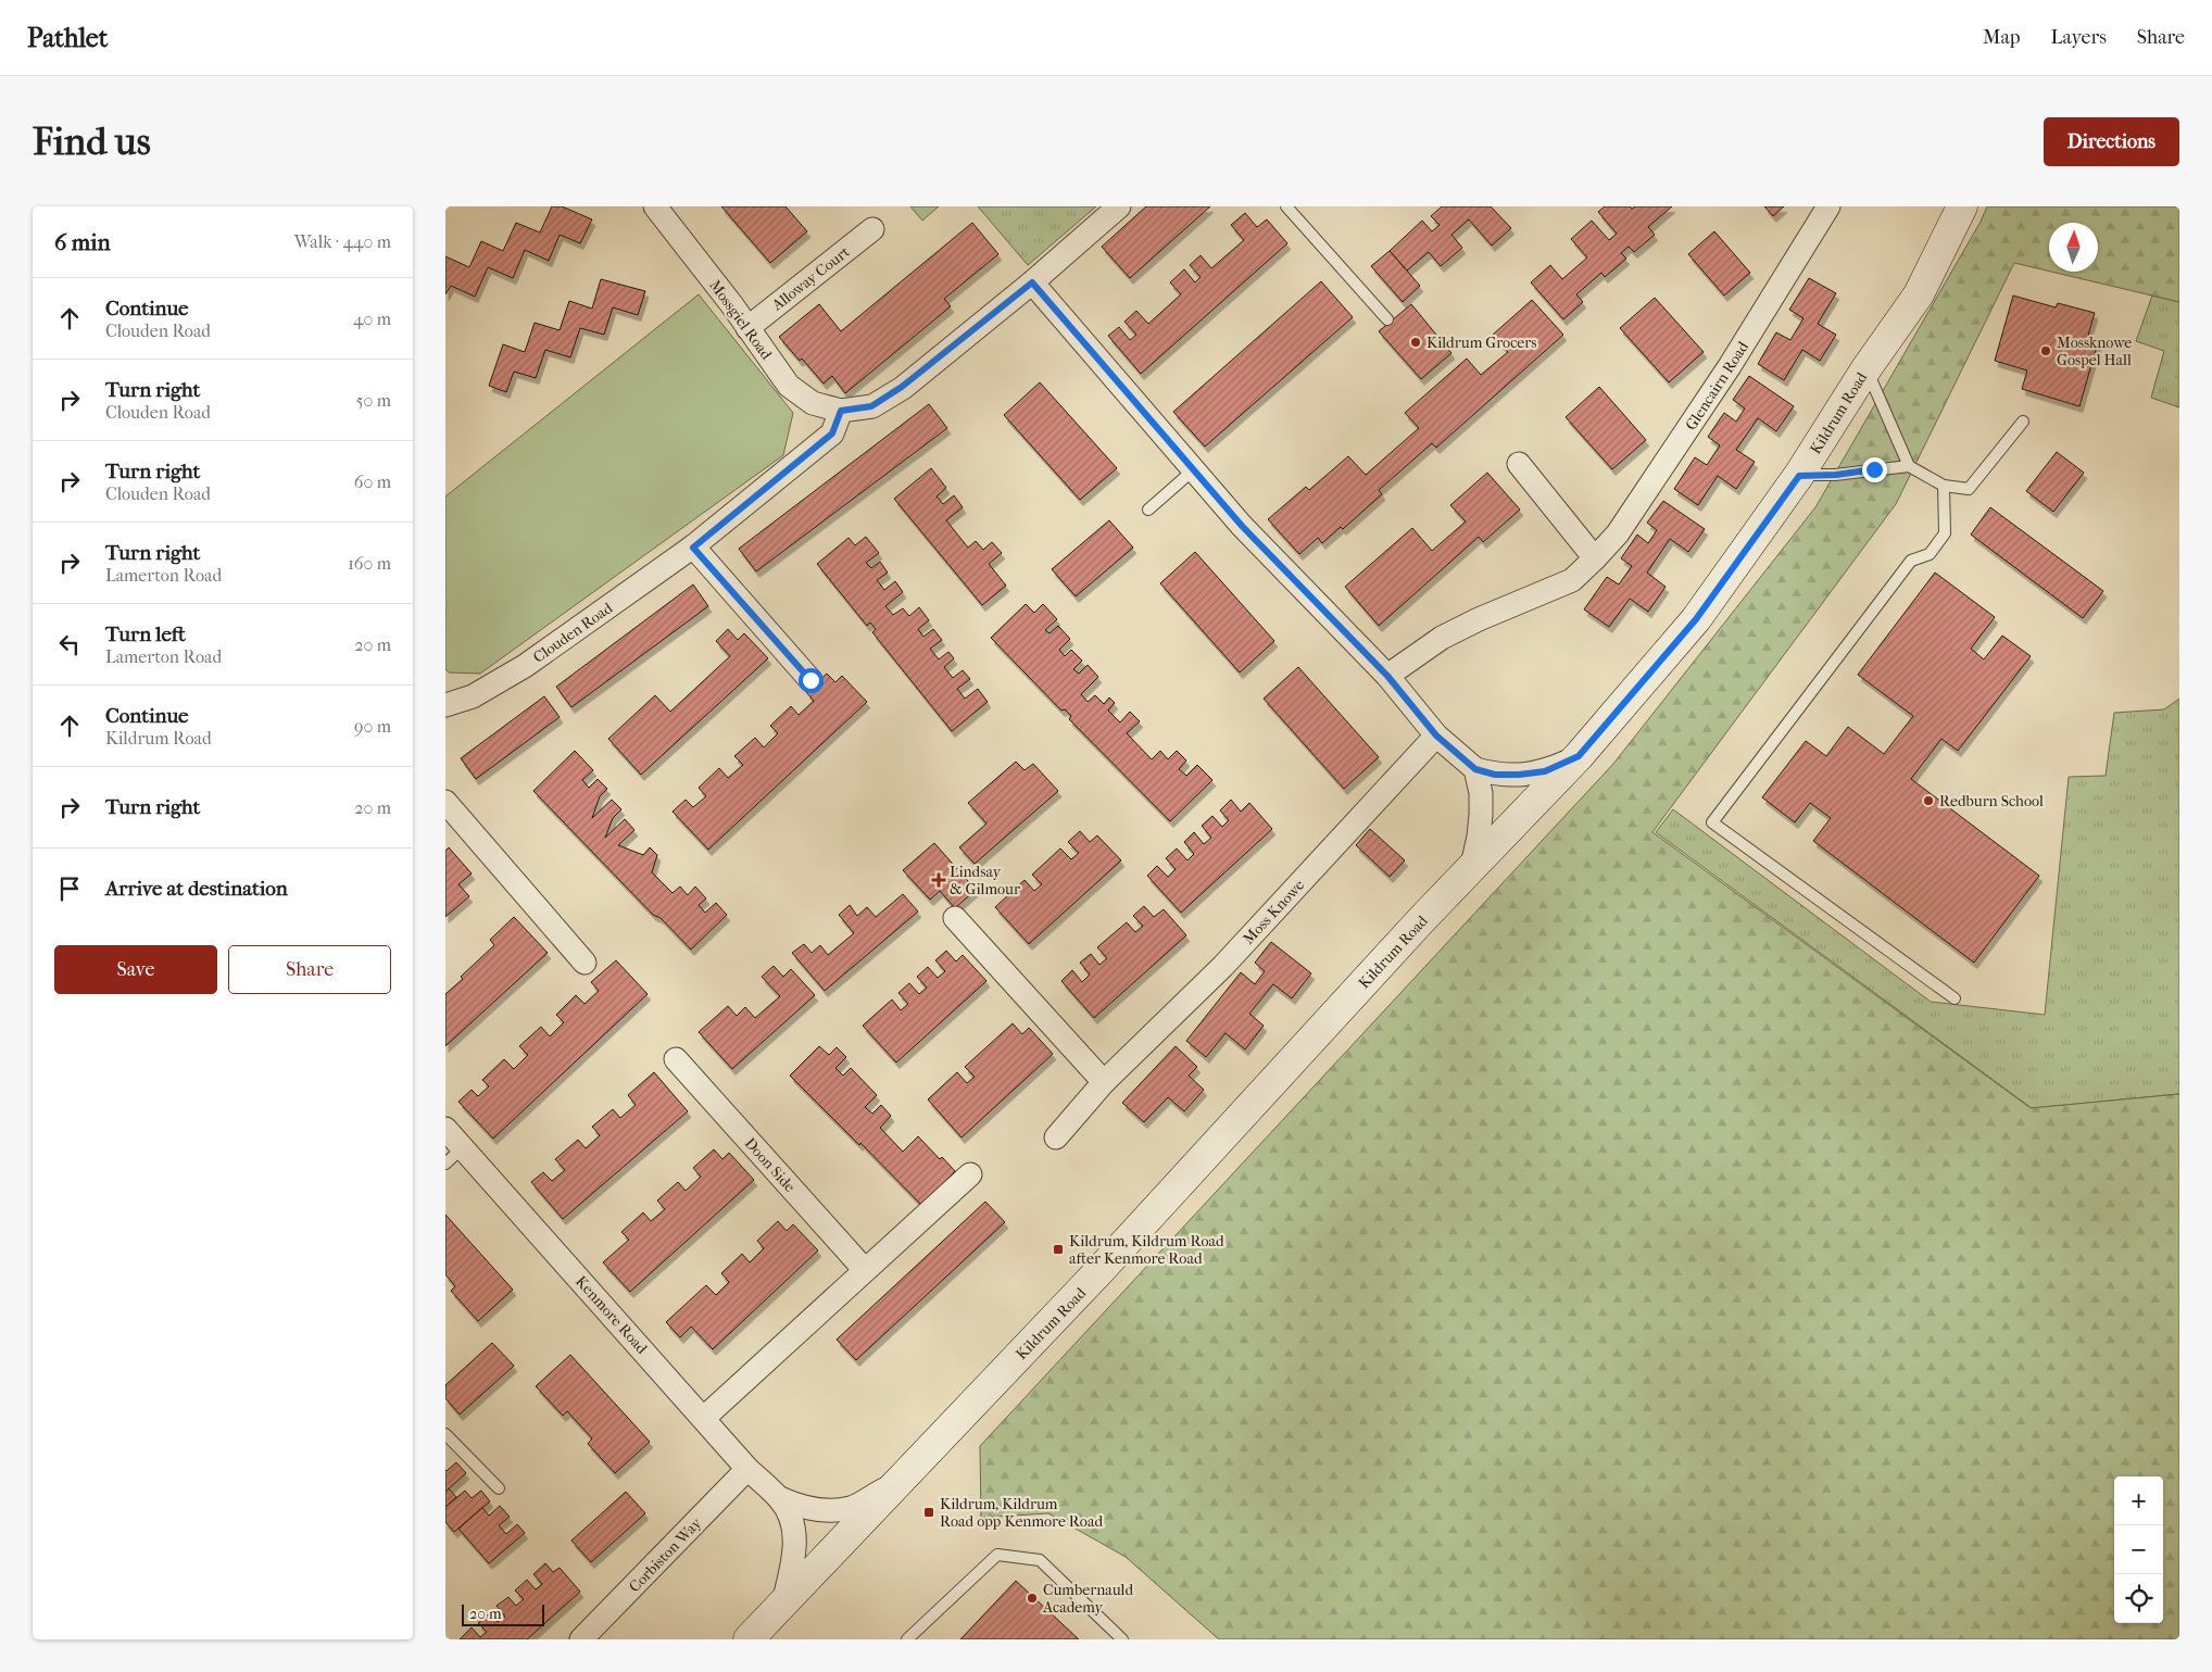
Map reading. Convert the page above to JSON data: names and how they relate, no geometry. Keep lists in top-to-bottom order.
{
  "streets": {
    "street": [
      "Alloway Court",
      "Mossgiel Road",
      "Glencairn Road",
      "Kildrum Road",
      "Clouden Road",
      "Moss Knowe",
      "Doon Side",
      "Kenmore Road",
      "Corbiston Way"
    ]
  },
  "crossings": [
    ["Alloway Court", "Mossgiel Road"],
    ["Mossgiel Road", "Clouden Road"],
    ["Kildrum Road", "Kenmore Road"],
    ["Kenmore Road", "Corbiston Way"]
  ],
  "places": {
    "other": [
      "Kildrum Grocers",
      "Mossknowe Gospel Hall",
      "Redburn School",
      "Cumbernauld Academy"
    ],
    "health": ["Lindsay & Gilmour"],
    "transit": ["Kildrum, Kildrum Road after Kenmore Road", "Kildrum, Kildrum Road opp Kenmore Road"]
  },
  "scale_bar": "20 m",
  "north": "top",
  "page": {
    "header": "Pathlet",
    "nav": ["Map", "Layers", "Share"],
    "buttons": [
      "Directions",
      ["Save", "Share"]
    ],
    "title": "Find us",
    "heading": ["6 min", "Walk · 440 m"],
    "list": [
      ["Continue", "Clouden Road", "40 m"],
      ["Turn right", "Clouden Road", "50 m"],
      ["Turn right", "Clouden Road", "60 m"],
      ["Turn right", "Lamerton Road", "160 m"],
      ["Turn left", "Lamerton Road", "20 m"],
      ["Continue", "Kildrum Road", "90 m"],
      ["Turn right", "20 m"],
      "Arrive at destination"
    ],
    "map_buttons": ["+", "−"],
    "scale": "20 m"
  }
}
